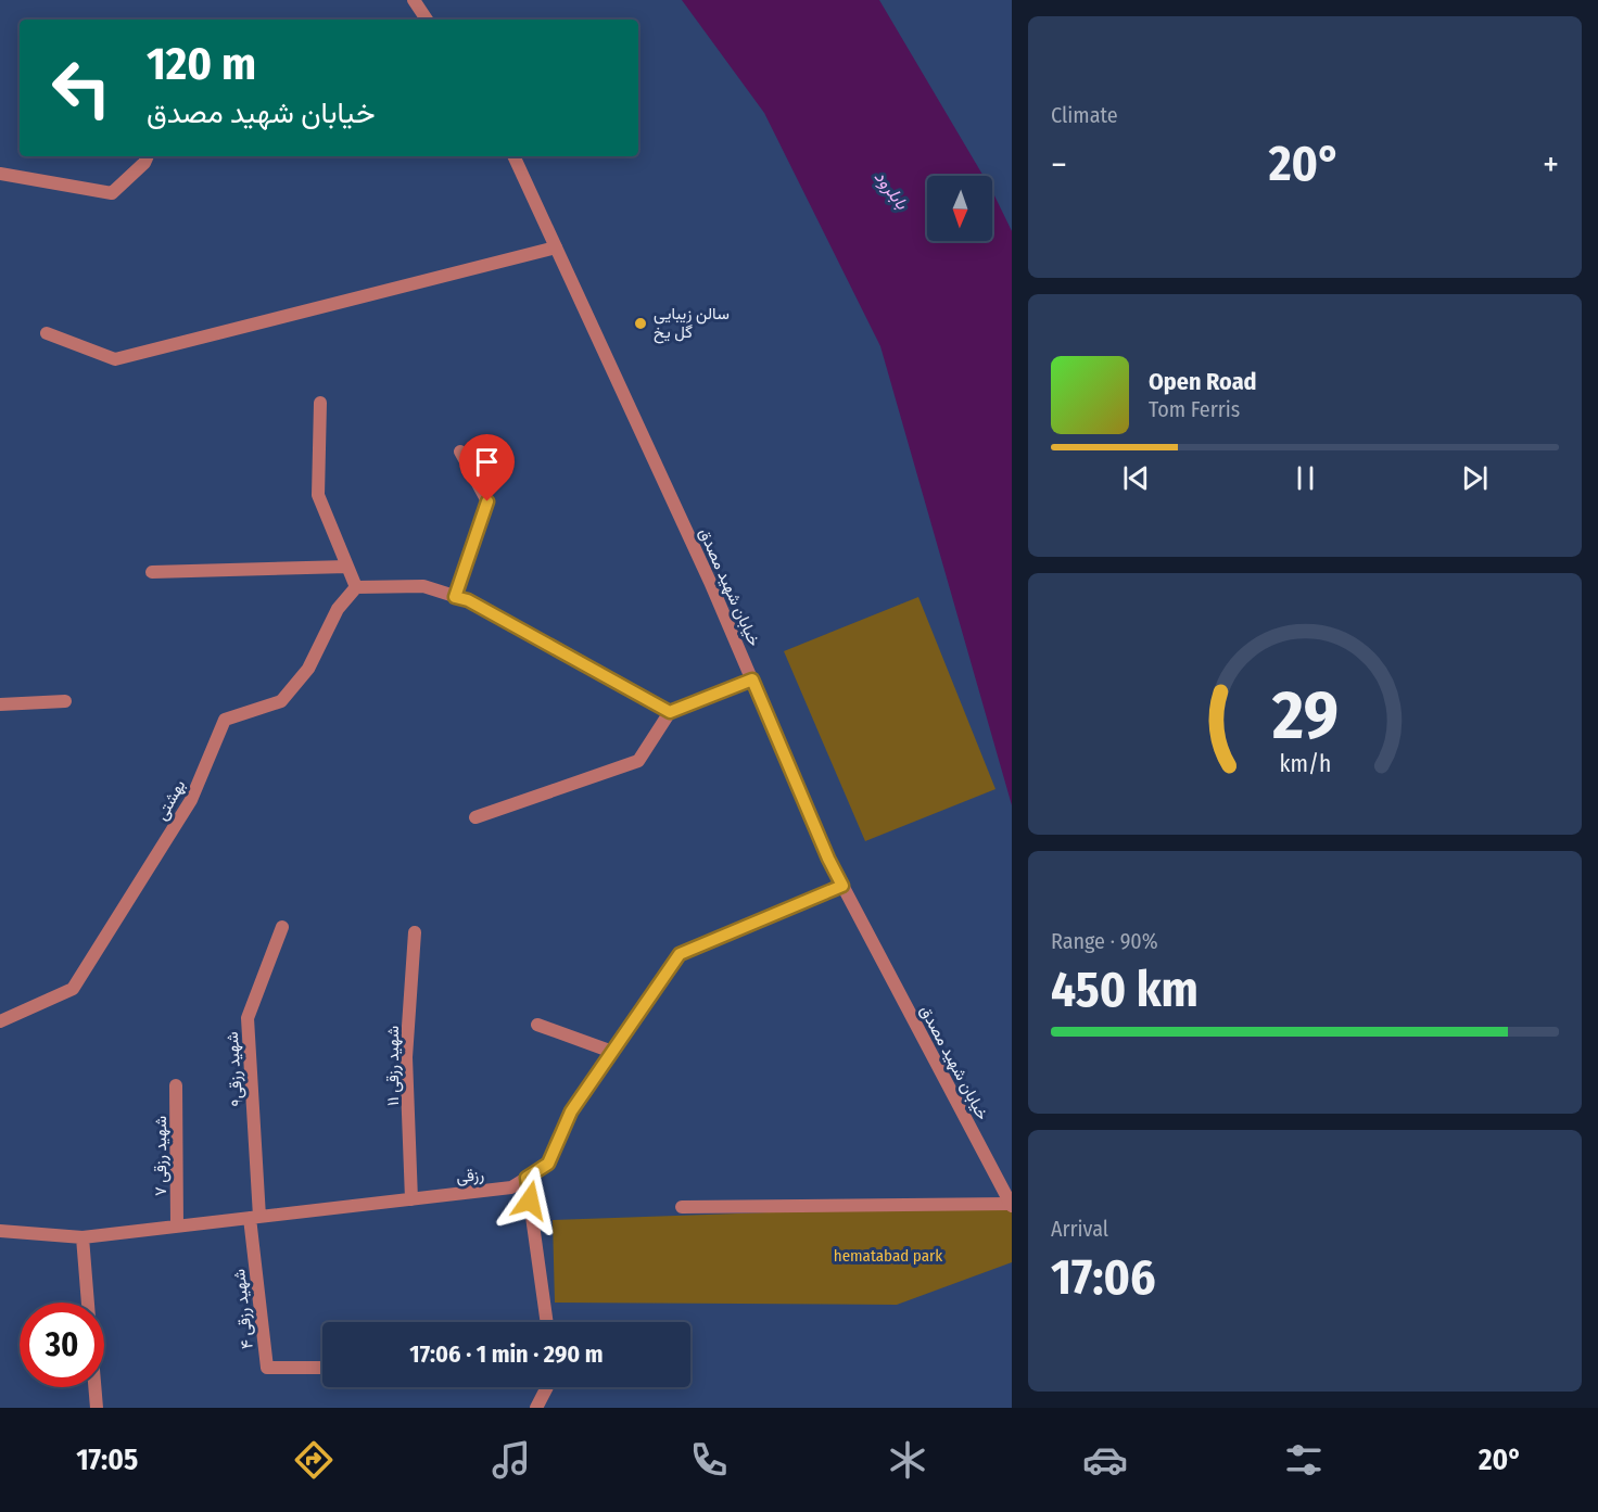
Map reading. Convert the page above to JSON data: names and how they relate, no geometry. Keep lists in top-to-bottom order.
{
  "streets": {
    "street": [
      "خیابان شهید مصدق",
      "بهشتی",
      "شهید رزقی ۱۱",
      "شهید رزقی۹",
      "شهید رزقی ۷",
      "رزقی",
      "شهید رزقی ۴"
    ]
  },
  "crossings": [
    ["خیابان شهید مصدق", "رزقی"],
    ["شهید رزقی ۱۱", "رزقی"],
    ["شهید رزقی۹", "رزقی"],
    ["شهید رزقی۹", "شهید رزقی ۴"],
    ["شهید رزقی ۷", "رزقی"],
    ["رزقی", "شهید رزقی ۴"]
  ],
  "water": ["بابلرود"],
  "parks": ["hematabad park"],
  "places": ["سالن زیبایی گل یخ"],
  "north": "bottom",
  "page": {
    "tile": [
      "Climate",
      ["Range · 90%", "450 km"],
      ["Arrival", "17:06"]
    ],
    "turn": ["120 m", "خیابان شهید مصدق"],
    "heat": ["−", "20°", "+"],
    "song": ["Open Road", "Tom Ferris"],
    "limit": "30",
    "trip": "17:06 · 1 min · 290 m",
    "tabs": ["17:05", "20°"],
    "gauge": ["29", "km/h"]
  }
}
